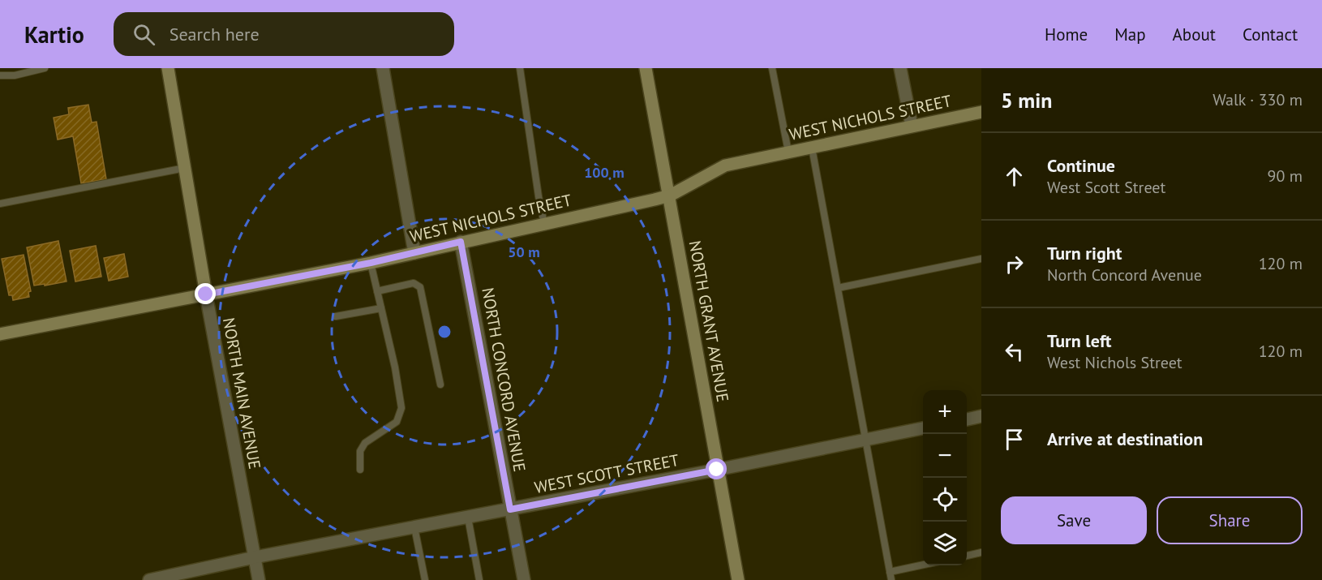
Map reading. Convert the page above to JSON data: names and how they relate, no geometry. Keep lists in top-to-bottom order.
{
  "streets": {
    "street": [
      "WEST NICHOLS STREET",
      "NORTH GRANT AVENUE",
      "NORTH CONCORD AVENUE",
      "NORTH MAIN AVENUE",
      "WEST SCOTT STREET"
    ]
  },
  "crossings": [
    ["WEST NICHOLS STREET", "NORTH GRANT AVENUE"],
    ["WEST NICHOLS STREET", "NORTH CONCORD AVENUE"],
    ["WEST NICHOLS STREET", "NORTH MAIN AVENUE"],
    ["NORTH GRANT AVENUE", "WEST SCOTT STREET"],
    ["NORTH CONCORD AVENUE", "WEST SCOTT STREET"],
    ["NORTH MAIN AVENUE", "WEST SCOTT STREET"]
  ],
  "page": {
    "header": "Kartio",
    "search": "Search here",
    "nav": [
      "Home",
      "Map",
      "About",
      "Contact"
    ],
    "heading": ["5 min", "Walk · 330 m"],
    "list": [
      ["Continue", "West Scott Street", "90 m"],
      ["Turn right", "North Concord Avenue", "120 m"],
      ["Turn left", "West Nichols Street", "120 m"],
      "Arrive at destination"
    ],
    "map_buttons": ["+", "−"],
    "buttons": ["Save", "Share"]
  },
  "rings": ["100 m", "50 m"]
}
